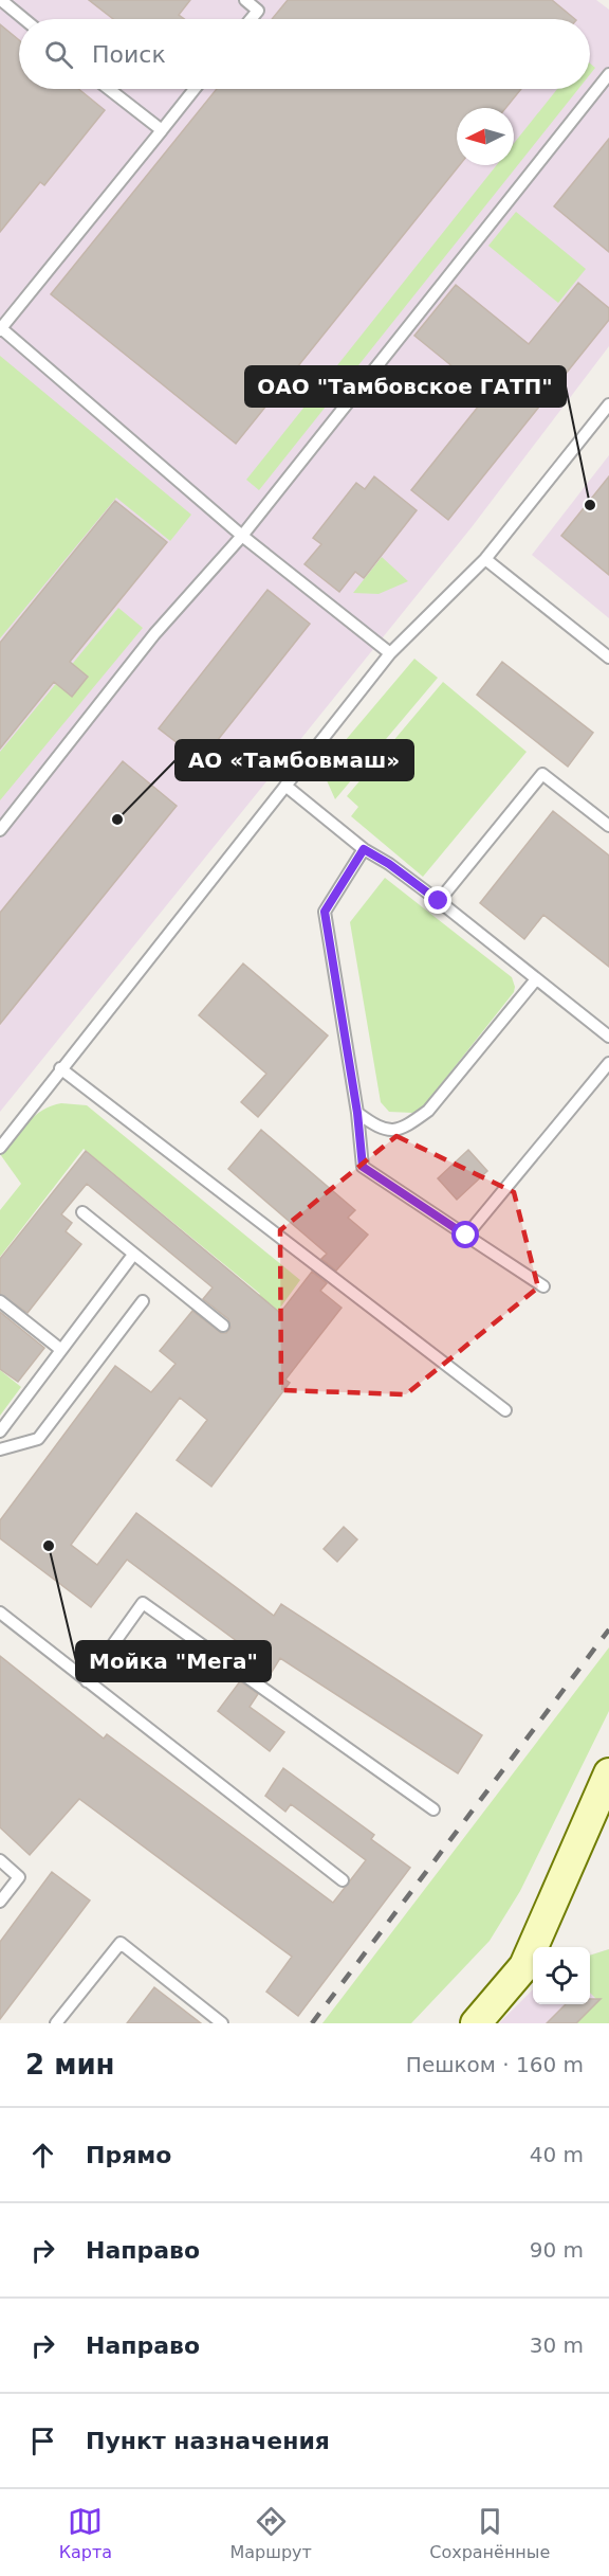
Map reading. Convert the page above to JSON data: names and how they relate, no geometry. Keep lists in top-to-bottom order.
{
  "places": ["ОАО \"Тамбовское ГАТП\"", "АО «Тамбовмаш»", "Мойка \"Мега\""],
  "north": "left",
  "page": {
    "search": "Поиск",
    "heading": ["2 мин", "Пешком · 160 m"],
    "list": [
      ["Прямо", "40 m"],
      ["Направо", "90 m"],
      ["Направо", "30 m"],
      "Пункт назначения"
    ],
    "nav": ["Карта", "Маршрут", "Сохранённые"]
  }
}
